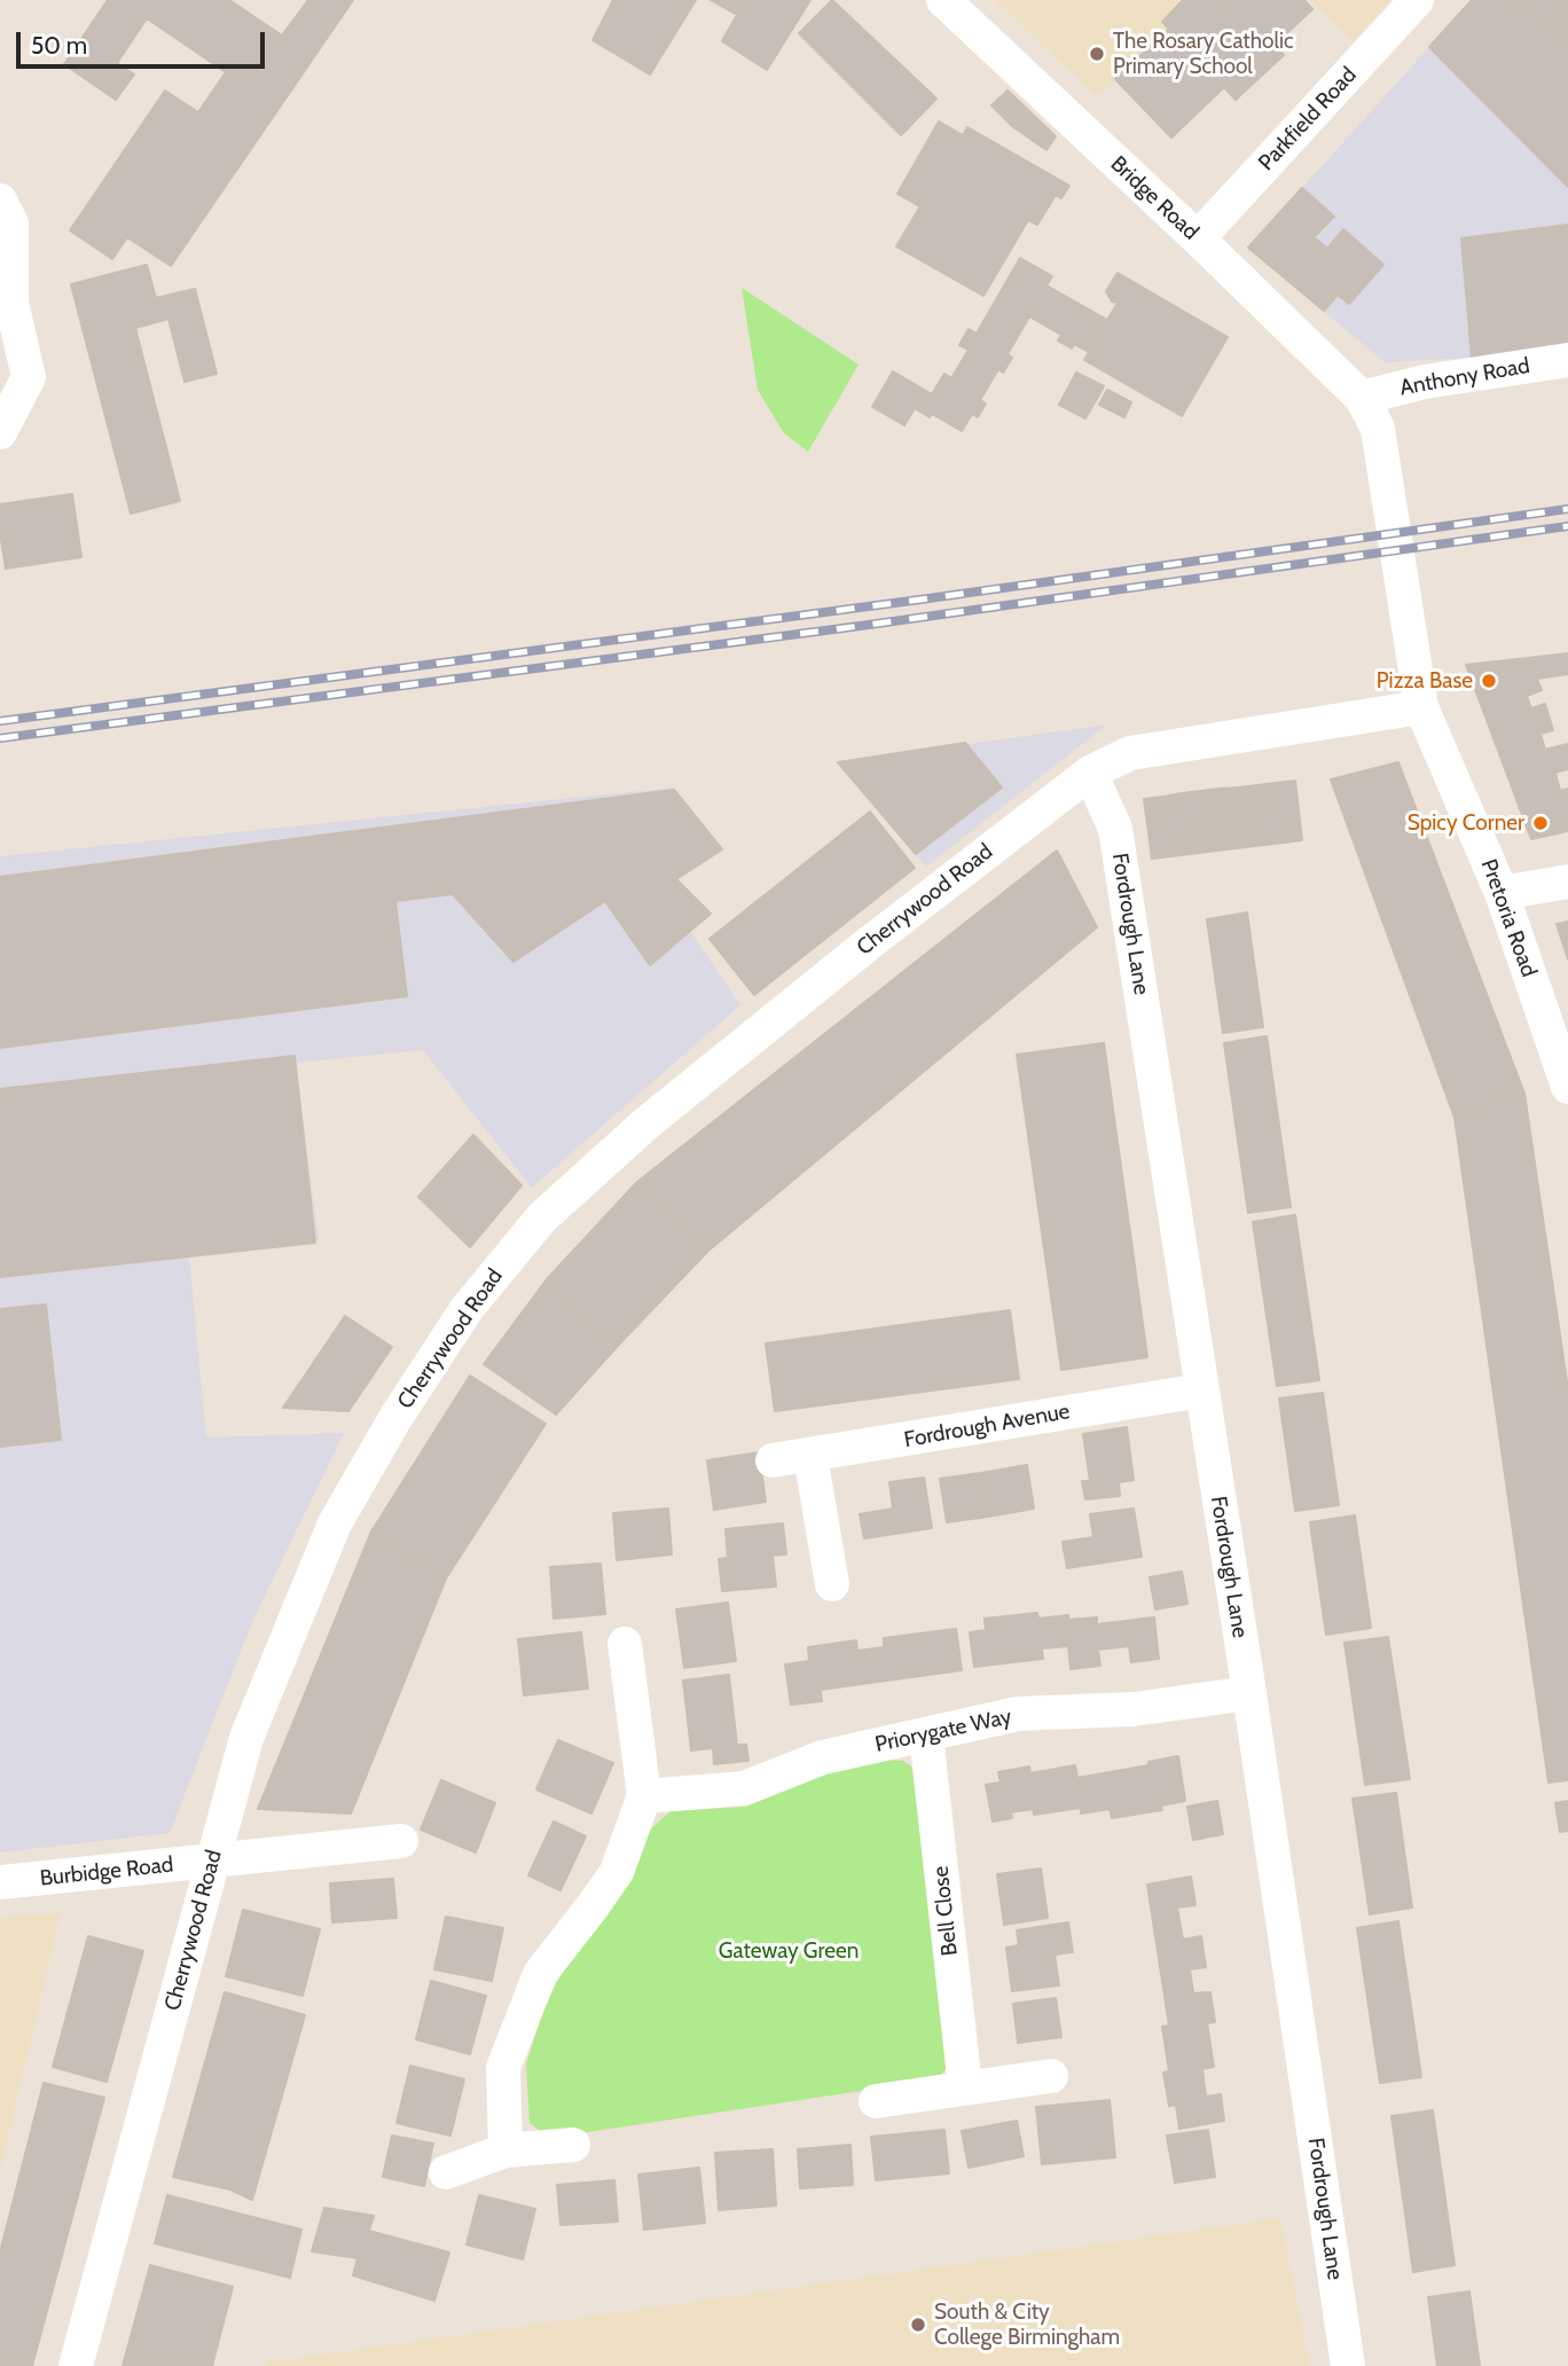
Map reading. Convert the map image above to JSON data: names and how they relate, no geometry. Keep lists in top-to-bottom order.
{
  "streets": {
    "street": [
      "Parkfield Road",
      "Bridge Road",
      "Anthony Road",
      "Cherrywood Road",
      "Pretoria Road",
      "Fordrough Lane",
      "Fordrough Avenue",
      "Priorygate Way",
      "Burbidge Road",
      "Bell Close"
    ]
  },
  "crossings": [
    ["Parkfield Road", "Bridge Road"],
    ["Bridge Road", "Anthony Road"],
    ["Bridge Road", "Cherrywood Road"],
    ["Bridge Road", "Pretoria Road"],
    ["Cherrywood Road", "Pretoria Road"],
    ["Cherrywood Road", "Fordrough Lane"],
    ["Cherrywood Road", "Burbidge Road"],
    ["Fordrough Lane", "Fordrough Avenue"],
    ["Fordrough Lane", "Priorygate Way"],
    ["Priorygate Way", "Bell Close"]
  ],
  "parks": ["Gateway Green"],
  "places": [
    "The Rosary Catholic Primary School",
    "Pizza Base",
    "Spicy Corner",
    "South & City College Birmingham"
  ],
  "scale_bar": "50 m"
}
